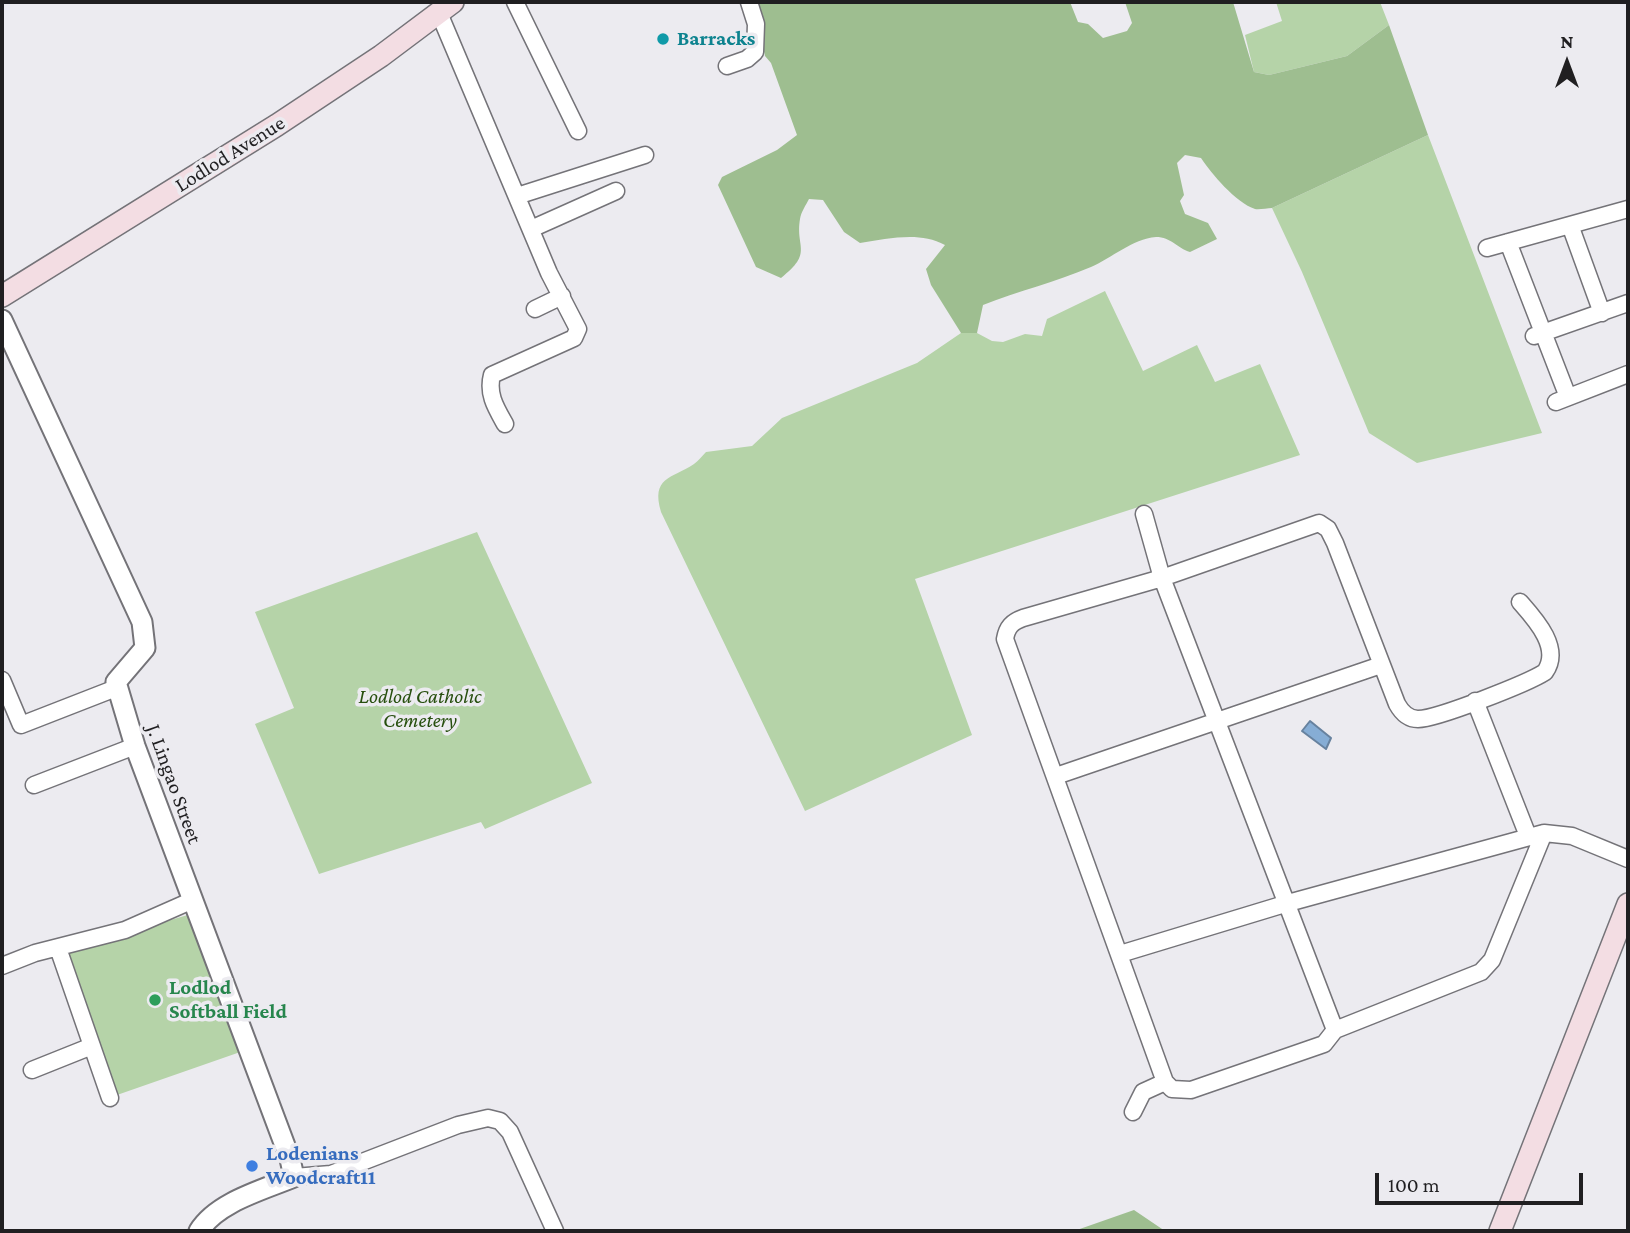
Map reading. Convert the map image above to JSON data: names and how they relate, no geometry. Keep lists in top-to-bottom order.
{
  "streets": {
    "main road": ["Lodlod Avenue"],
    "street": ["J. Lingao Street"]
  },
  "parks": ["Lodlod Catholic Cemetery"],
  "places": ["Barracks", "Lodlod Softball Field", "Lodenians Woodcraft11"],
  "scale_bar": "100 m",
  "north": "top"
}
